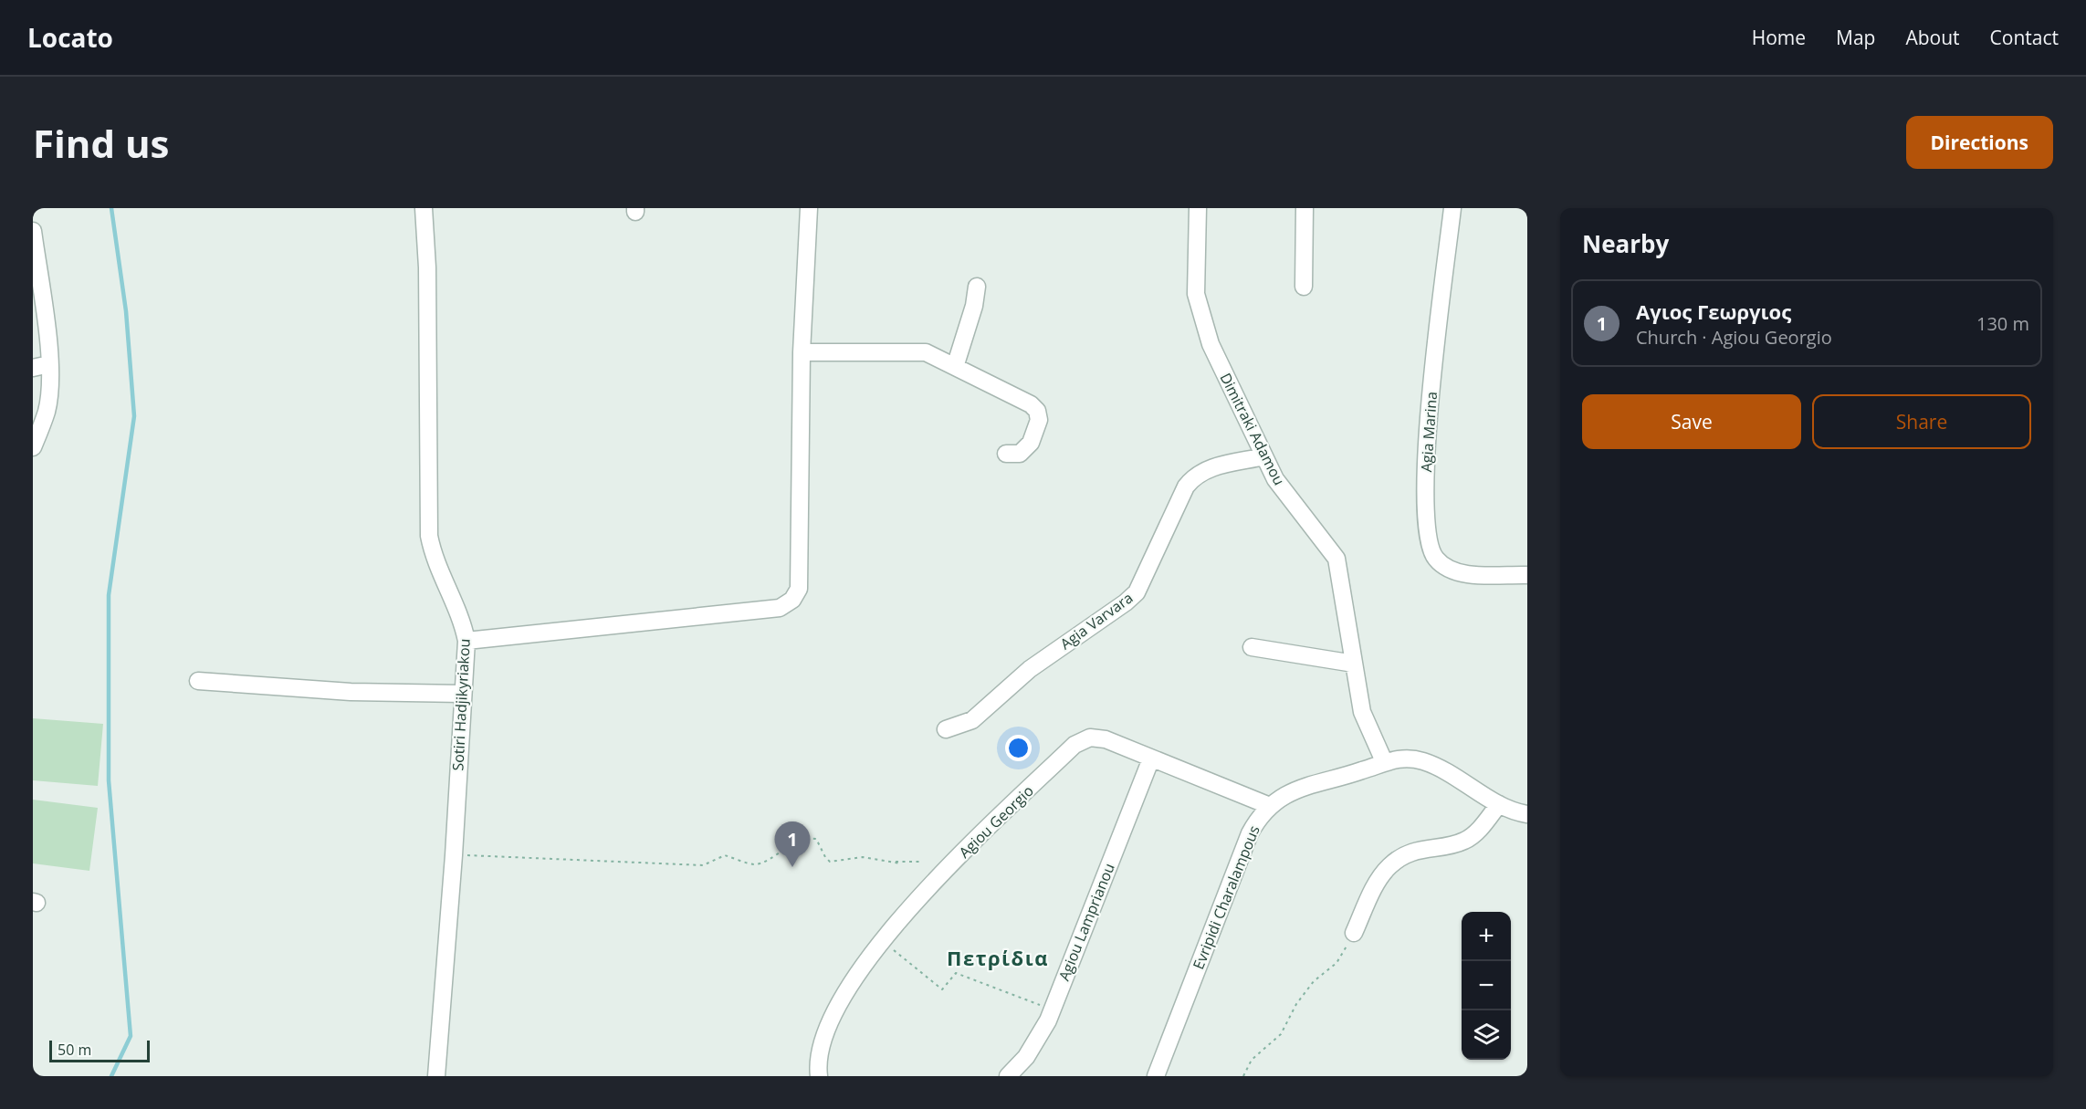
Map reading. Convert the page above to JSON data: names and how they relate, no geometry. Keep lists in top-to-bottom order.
{
  "streets": {
    "street": [
      "Dimitraki Adamou",
      "Agia Marina",
      "Agia Varvara",
      "Sotiri Hadjikyriakou",
      "Agiou Georgio",
      "Evripidi Charalampous",
      "Agiou Lamprianou"
    ]
  },
  "crossings": [
    ["Dimitraki Adamou", "Agia Varvara"],
    ["Dimitraki Adamou", "Evripidi Charalampous"],
    ["Agiou Georgio", "Evripidi Charalampous"],
    ["Agiou Georgio", "Agiou Lamprianou"]
  ],
  "districts": ["Πετρίδια"],
  "scale_bar": "50 m",
  "page": {
    "header": "Locato",
    "nav": [
      "Home",
      "Map",
      "About",
      "Contact"
    ],
    "buttons": [
      "Directions",
      ["Save", "Share"]
    ],
    "title": "Find us",
    "heading": "Nearby",
    "list": [
      {
        "mark": "1",
        "name": "Αγιος Γεωργιος",
        "note": "Church · Agiou Georgio",
        "value": "130 m"
      }
    ],
    "pins": "1",
    "map_buttons": ["+", "−"],
    "scale": "50 m"
  }
}
